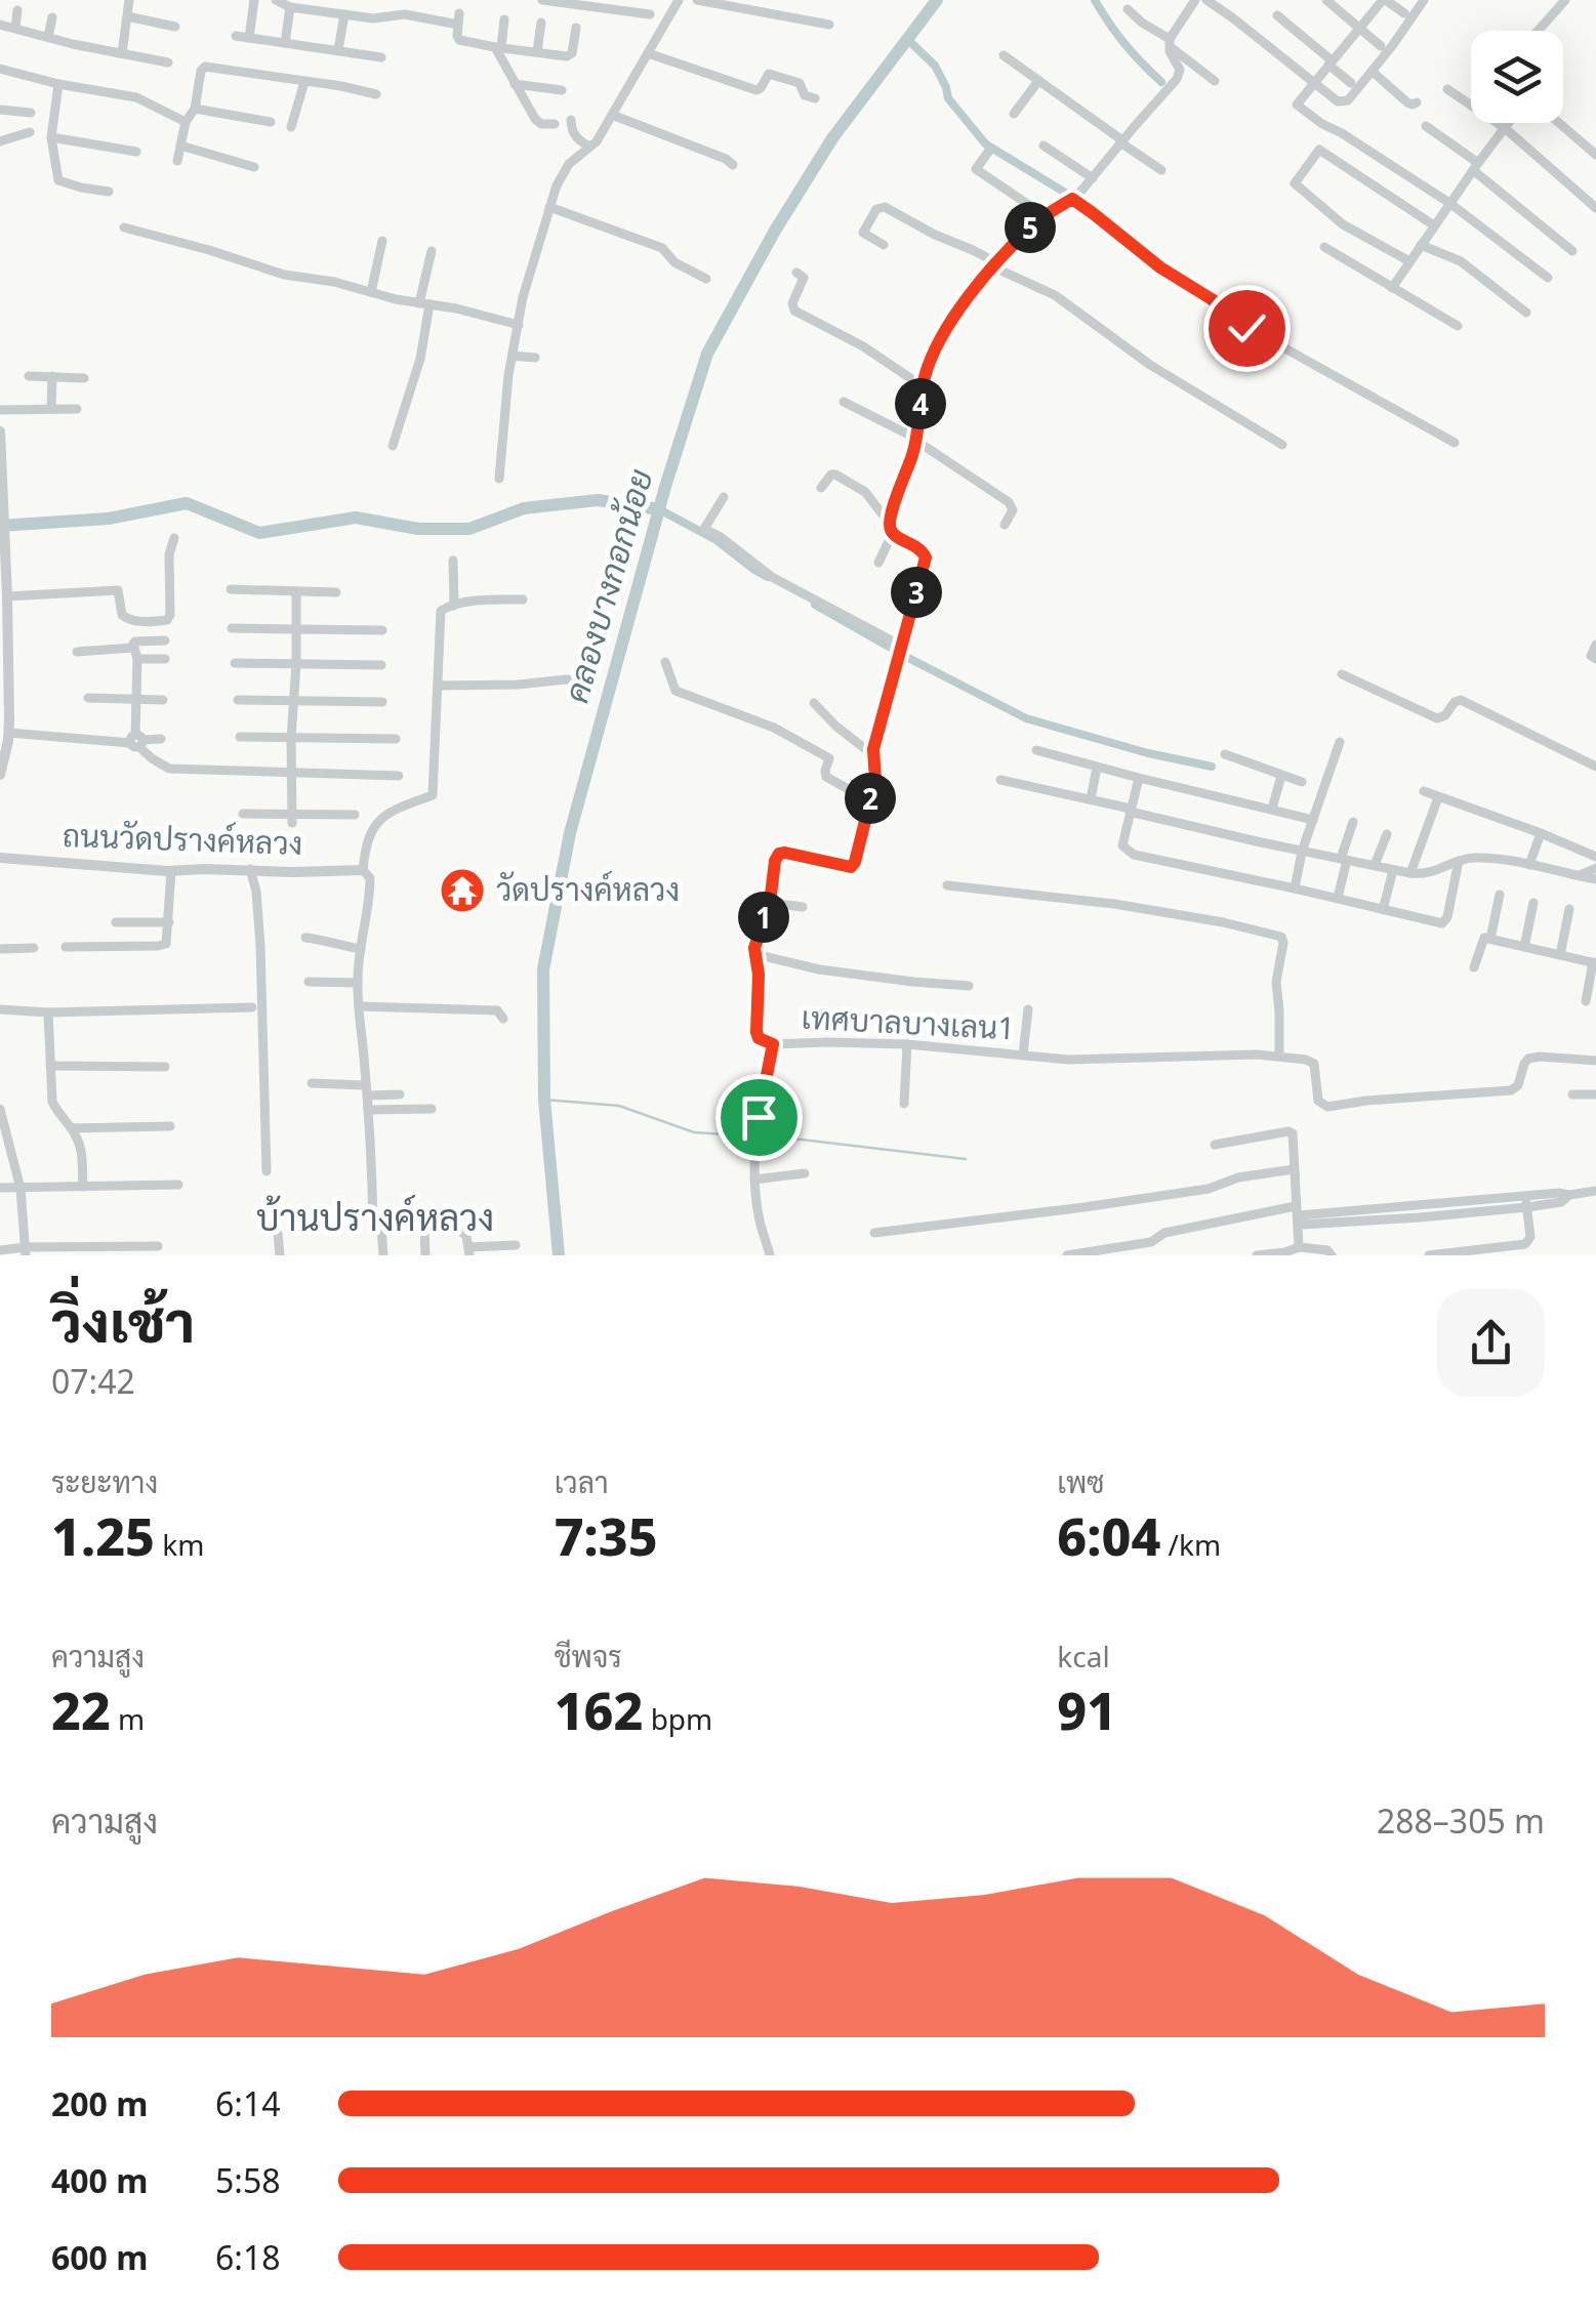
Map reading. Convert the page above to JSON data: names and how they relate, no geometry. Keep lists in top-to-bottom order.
{
  "streets": {
    "street": ["ถนนวัดปรางค์หลวง", "เทศบาลบางเลน1"]
  },
  "districts": ["บ้านปรางค์หลวง"],
  "water": ["คลองบางกอกน้อย"],
  "places": {
    "temple": ["วัดปรางค์หลวง"]
  },
  "page": {
    "pins": [
      "5",
      "4",
      "3",
      "2",
      "1"
    ],
    "heading": ["วิ่งเช้า", "07:42"],
    "stats": [
      ["ระยะทาง", "1.25 km"],
      ["เวลา", "7:35"],
      ["เพซ", "6:04 /km"],
      ["ความสูง", "22 m"],
      ["ชีพจร", "162 bpm"],
      ["kcal", "91"]
    ],
    "chart": ["ความสูง", "288–305 m"],
    "list": [
      {
        "name": "200 m",
        "note": "6:14"
      },
      {
        "name": "400 m",
        "note": "5:58"
      },
      {
        "name": "600 m",
        "note": "6:18"
      }
    ]
  }
}
